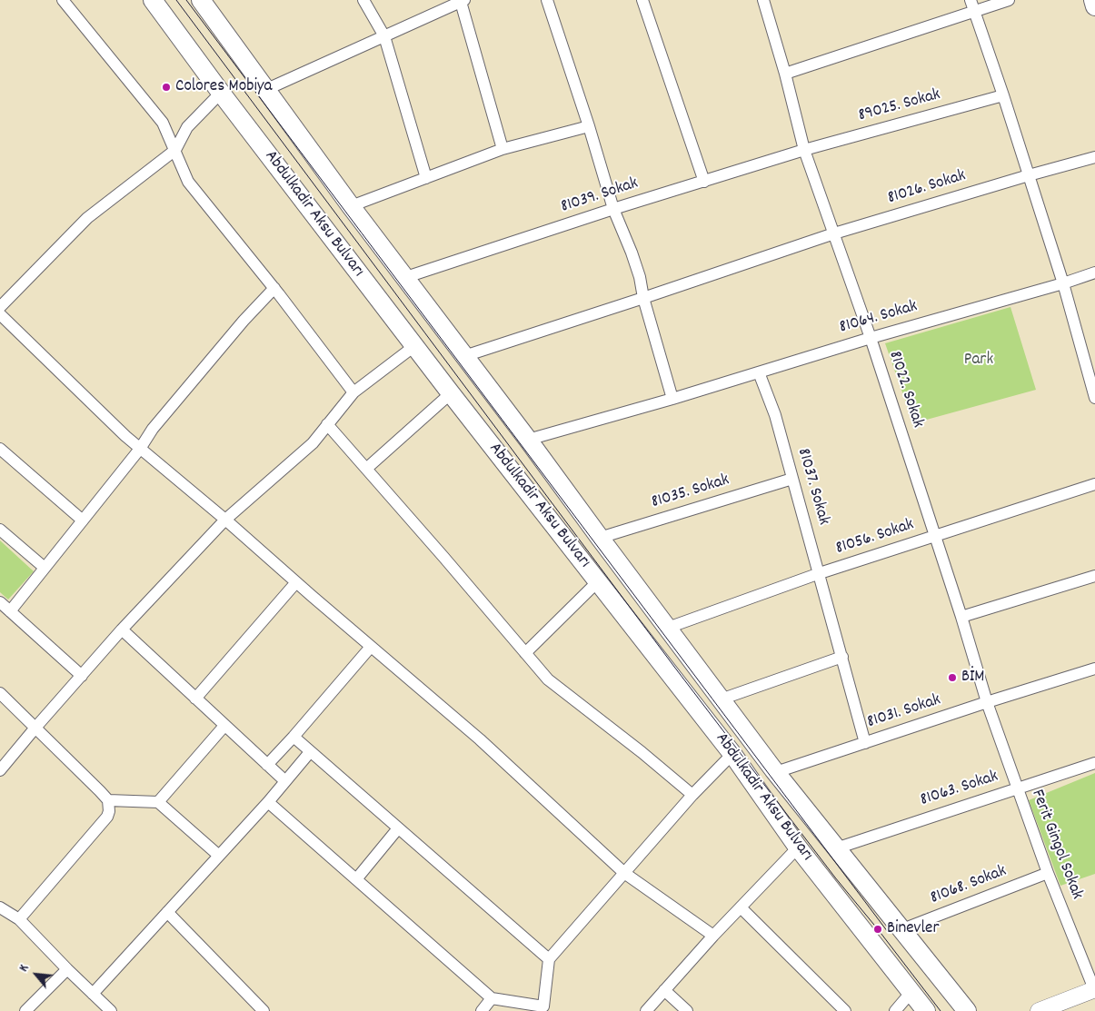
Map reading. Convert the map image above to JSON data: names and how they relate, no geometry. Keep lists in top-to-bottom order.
{
  "streets": {
    "main road": ["Abdulkadir Aksu Bulvarı"],
    "street": [
      "89025. Sokak",
      "81026. Sokak",
      "81039. Sokak",
      "81064. Sokak",
      "81022. Sokak",
      "81037. Sokak",
      "81035. Sokak",
      "81056. Sokak",
      "81031. Sokak",
      "81063. Sokak",
      "Ferit Gingol Sokak",
      "81068. Sokak"
    ]
  },
  "crossings": [
    ["89025. Sokak", "81039. Sokak"],
    ["89025. Sokak", "81022. Sokak"],
    ["81026. Sokak", "81022. Sokak"],
    ["81039. Sokak", "81022. Sokak"],
    ["81064. Sokak", "81022. Sokak"],
    ["81064. Sokak", "81037. Sokak"],
    ["81022. Sokak", "81056. Sokak"],
    ["81022. Sokak", "81031. Sokak"],
    ["81022. Sokak", "81063. Sokak"],
    ["81022. Sokak", "Ferit Gingol Sokak"],
    ["81037. Sokak", "81035. Sokak"],
    ["81037. Sokak", "81056. Sokak"],
    ["81037. Sokak", "81031. Sokak"],
    ["81063. Sokak", "Ferit Gingol Sokak"],
    ["Ferit Gingol Sokak", "81068. Sokak"]
  ],
  "parks": ["Park"],
  "places": ["Colores Mobiya", "BİM", "Binevler"],
  "north": "top left"
}
